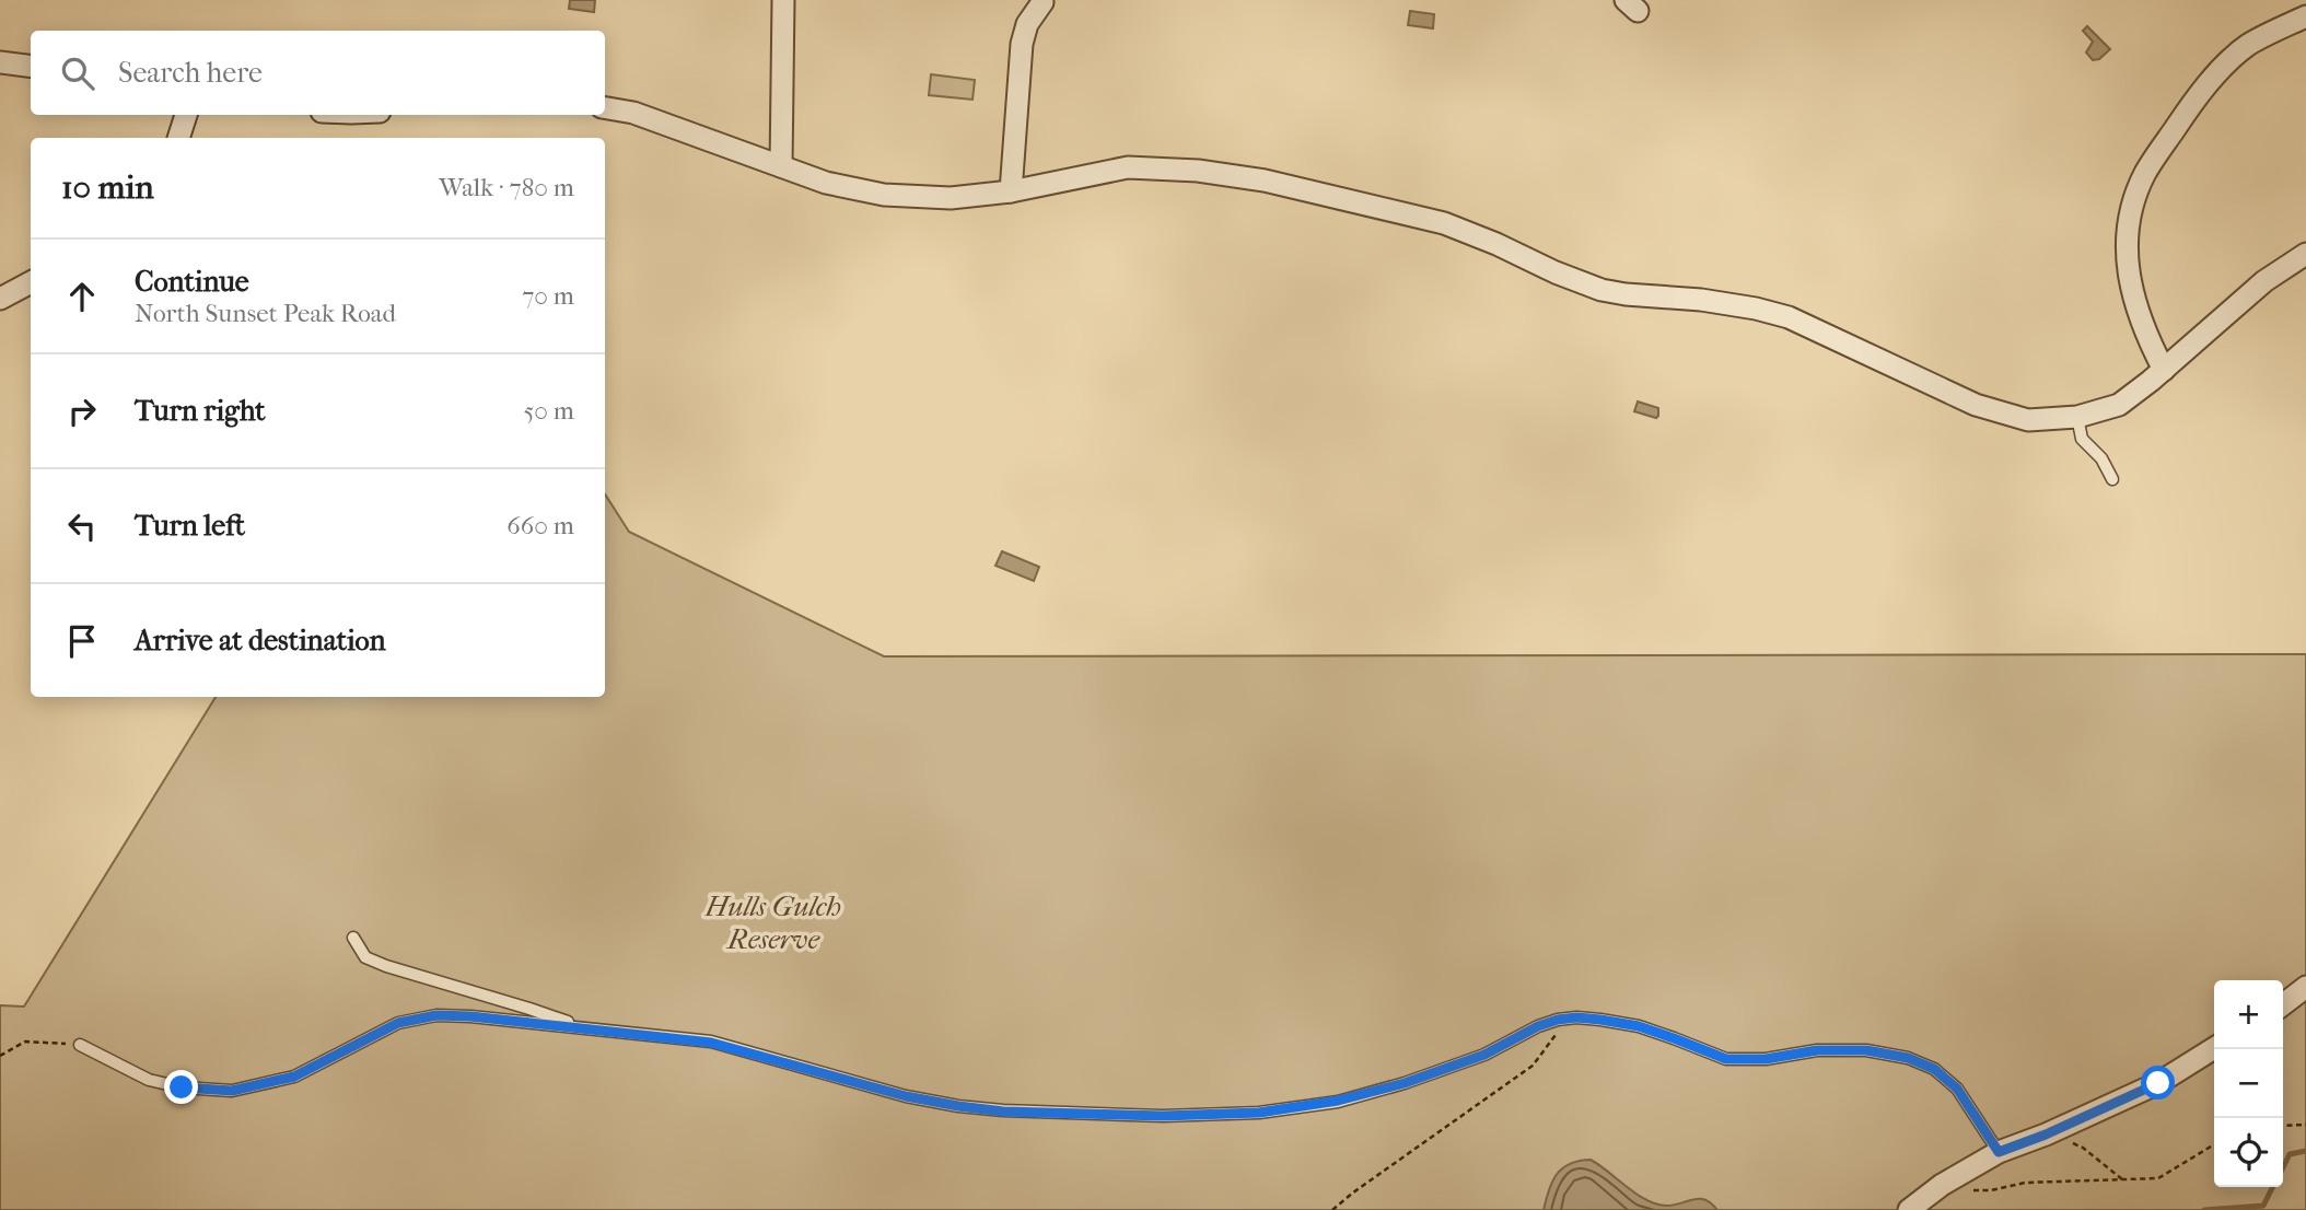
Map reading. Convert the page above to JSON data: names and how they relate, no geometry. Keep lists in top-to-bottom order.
{
  "parks": ["Hulls Gulch Reserve"],
  "page": {
    "search": "Search here",
    "heading": ["10 min", "Walk · 780 m"],
    "list": [
      ["Continue", "North Sunset Peak Road", "70 m"],
      ["Turn right", "50 m"],
      ["Turn left", "660 m"],
      "Arrive at destination"
    ],
    "map_buttons": ["+", "−"]
  }
}
